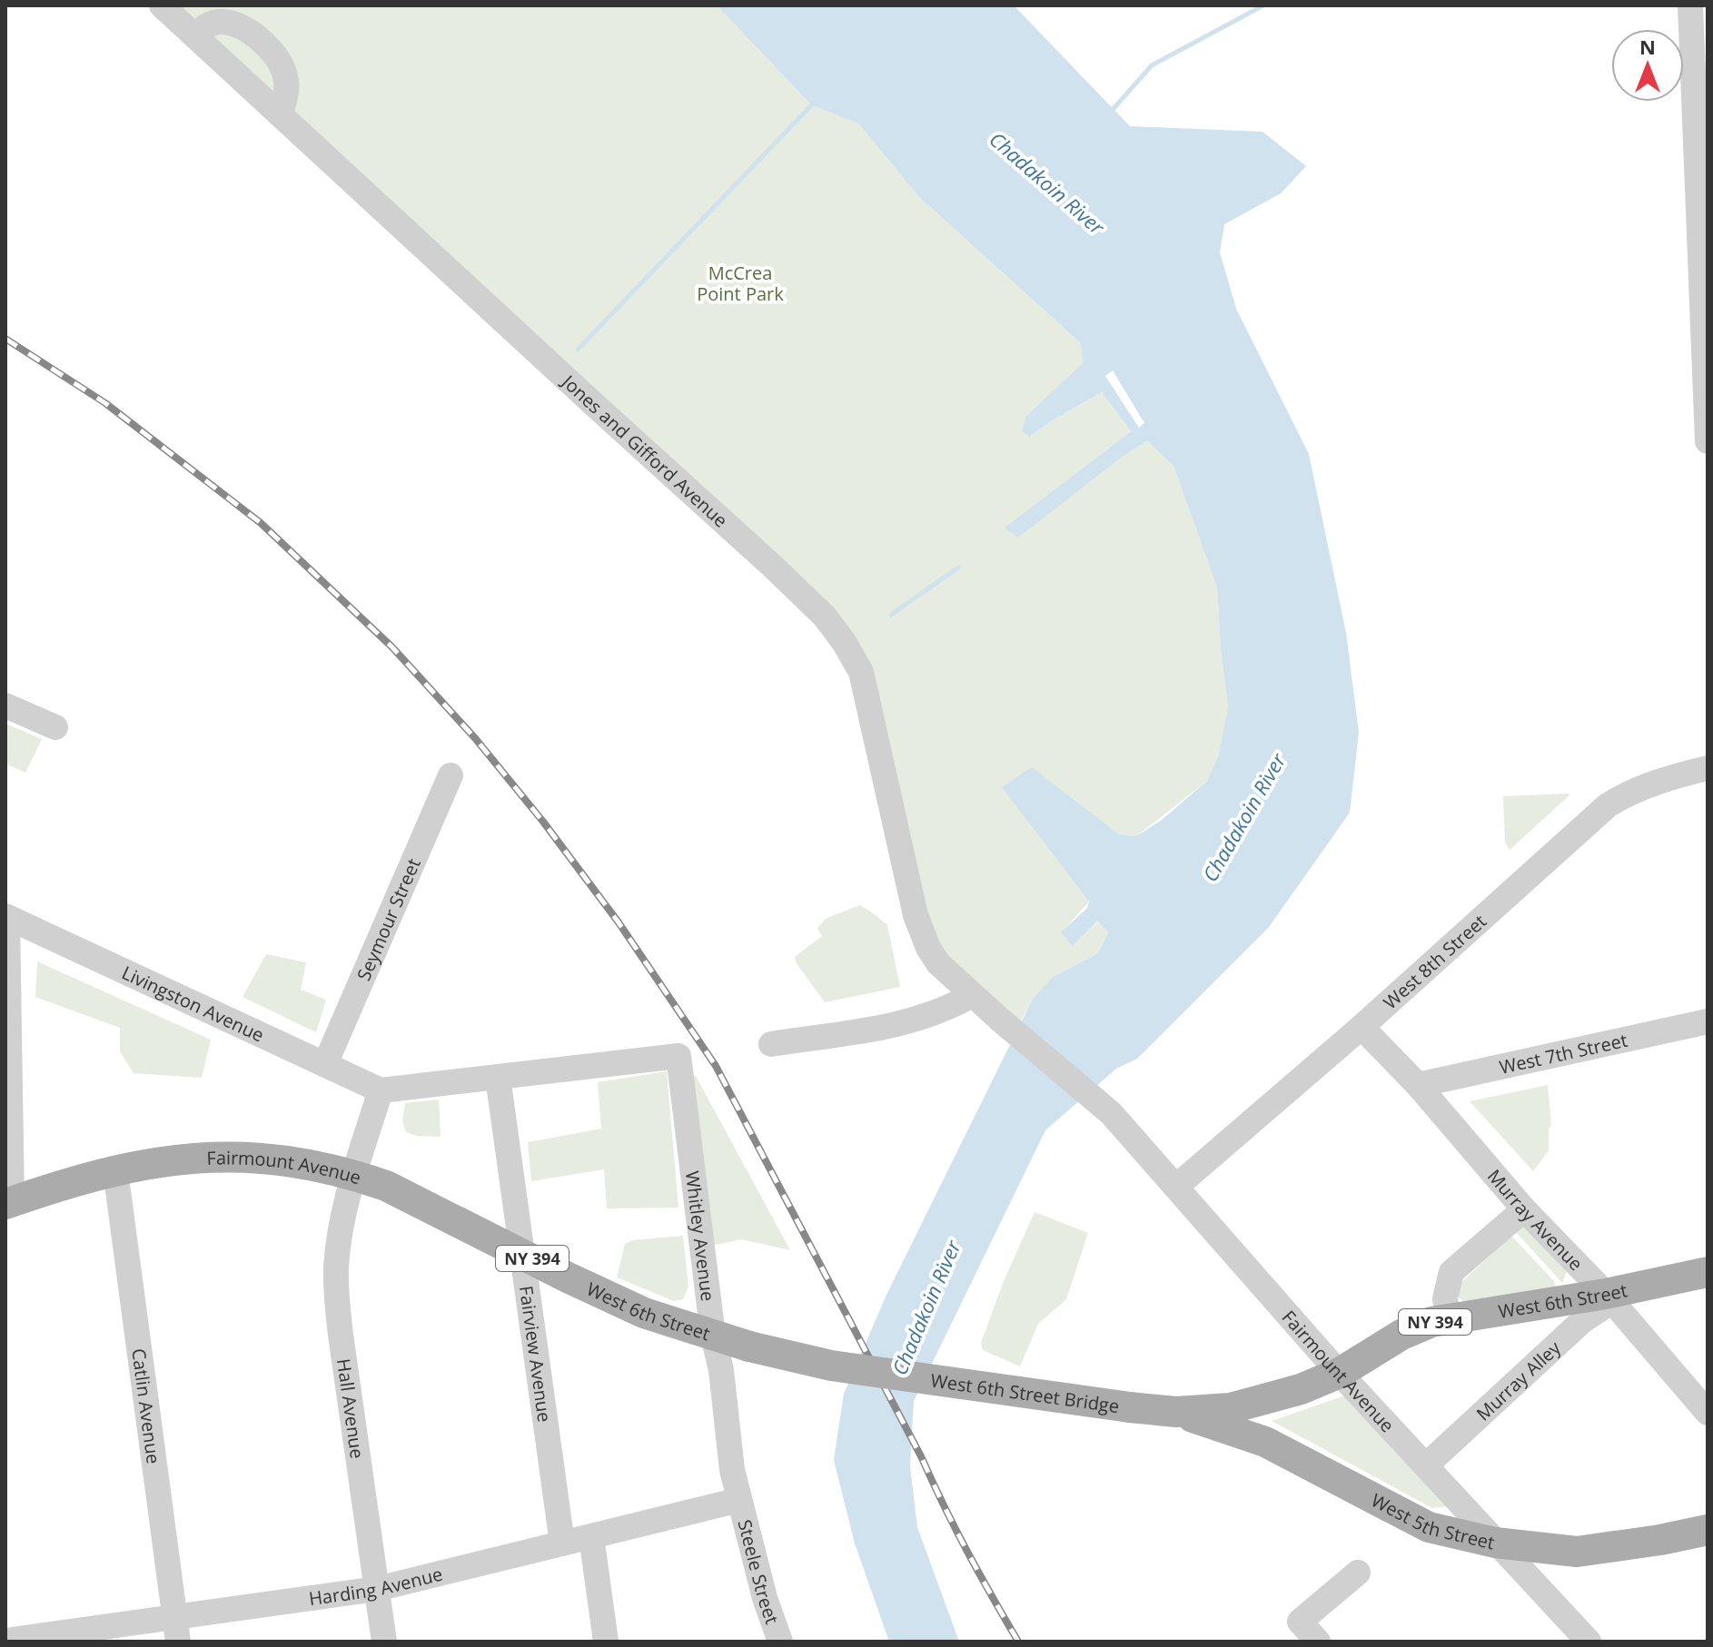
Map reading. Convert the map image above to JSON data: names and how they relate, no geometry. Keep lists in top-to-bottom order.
{
  "streets": {
    "main road": [
      "Fairmount Avenue",
      "NY 394",
      "West 6th Street",
      "West 6th Street Bridge",
      "West 5th Street"
    ],
    "street": [
      "Jones and Gifford Avenue",
      "Seymour Street",
      "West 8th Street",
      "Livingston Avenue",
      "West 7th Street",
      "Murray Avenue",
      "Whitley Avenue",
      "Fairview Avenue",
      "Murray Alley",
      "Catlin Avenue",
      "Hall Avenue",
      "Steele Street",
      "Harding Avenue"
    ]
  },
  "crossings": [
    ["Jones and Gifford Avenue", "Fairmount Avenue"],
    ["Seymour Street", "Livingston Avenue"],
    ["West 8th Street", "Fairmount Avenue"],
    ["West 8th Street", "Murray Avenue"],
    ["Livingston Avenue", "Fairmount Avenue"],
    ["West 7th Street", "Murray Avenue"],
    ["Fairmount Avenue", "West 6th Street"],
    ["Fairmount Avenue", "Murray Alley"],
    ["Fairmount Avenue", "Catlin Avenue"],
    ["Fairmount Avenue", "Hall Avenue"],
    ["Fairmount Avenue", "West 5th Street"],
    ["Murray Avenue", "West 6th Street"],
    ["Murray Avenue", "Murray Alley"],
    ["Whitley Avenue", "West 6th Street"],
    ["Whitley Avenue", "Fairview Avenue"],
    ["Whitley Avenue", "Steele Street"],
    ["Whitley Avenue", "Harding Avenue"],
    ["West 6th Street", "Fairview Avenue"],
    ["West 6th Street", "Murray Alley"],
    ["West 6th Street", "West 6th Street Bridge"],
    ["West 6th Street", "Hall Avenue"],
    ["West 6th Street", "West 5th Street"],
    ["Fairview Avenue", "Harding Avenue"],
    ["Catlin Avenue", "Harding Avenue"],
    ["Hall Avenue", "Harding Avenue"],
    ["Steele Street", "Harding Avenue"]
  ],
  "water": ["Chadakoin River"],
  "parks": ["McCrea Point Park"],
  "north": "top"
}
